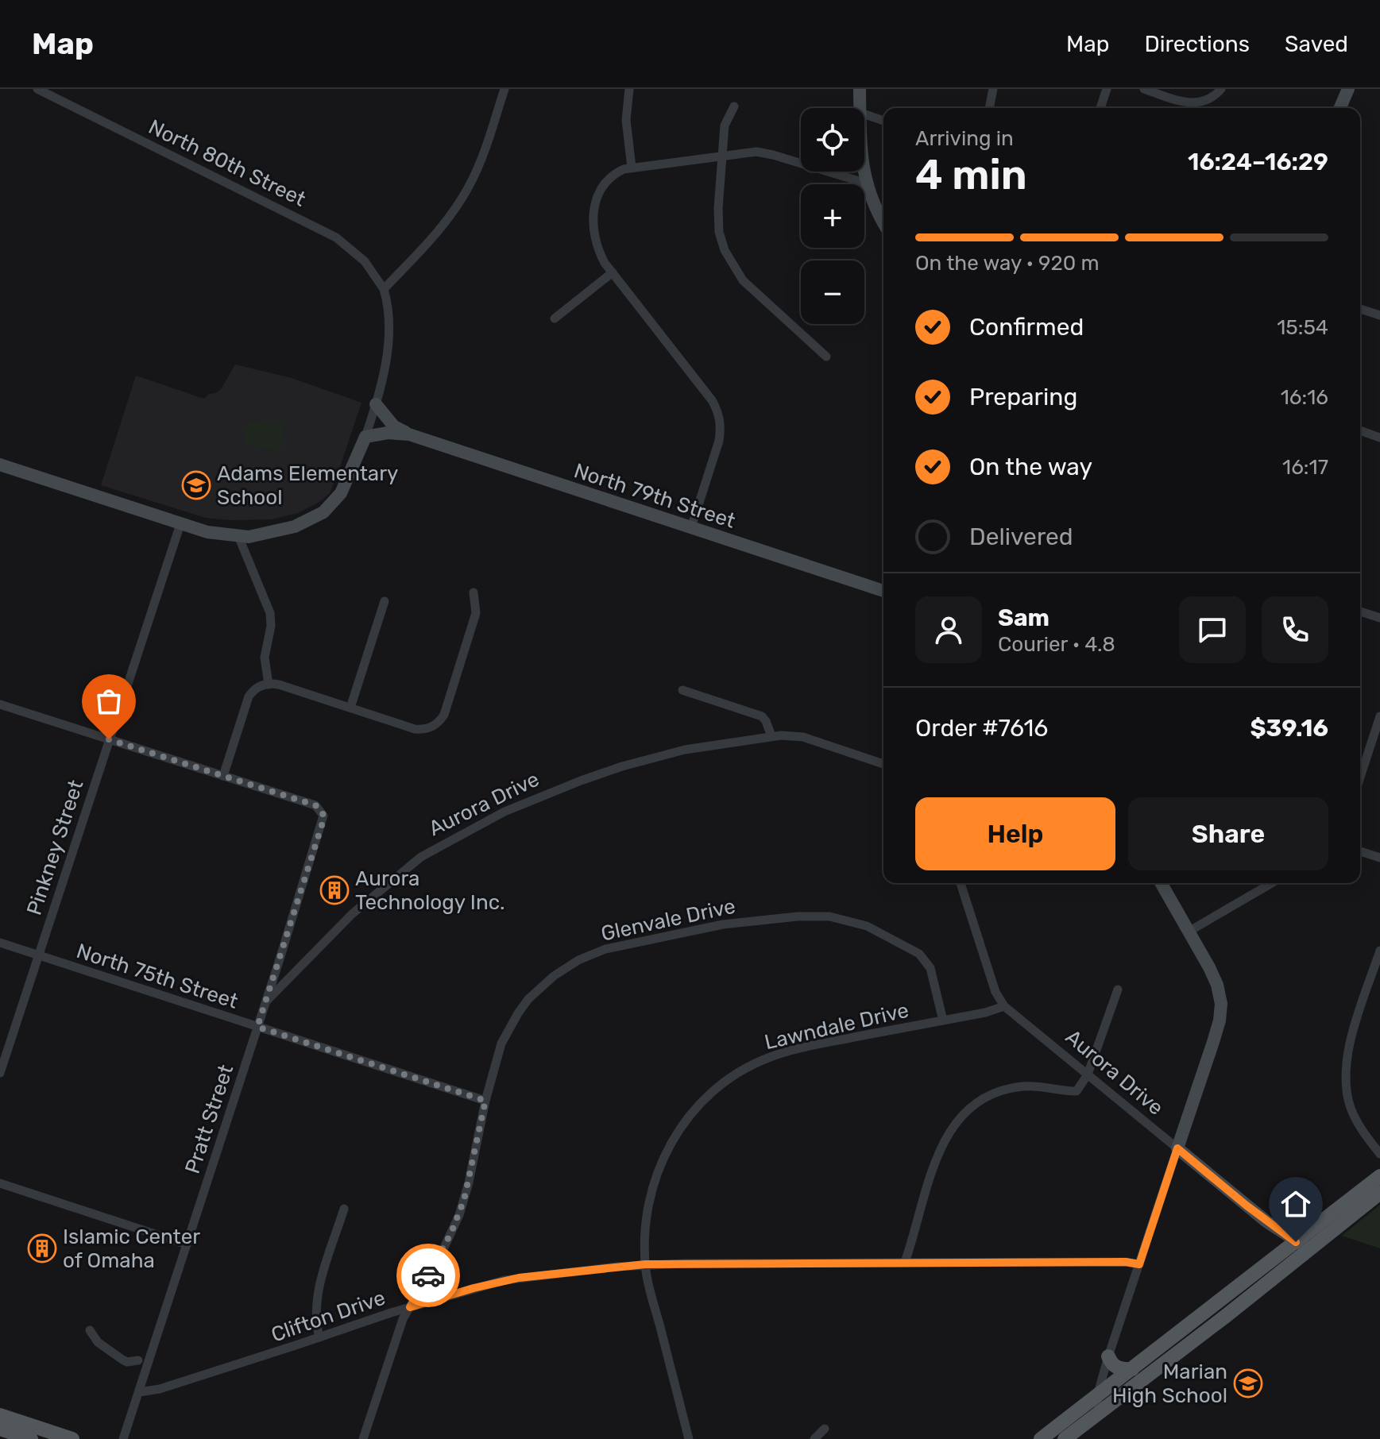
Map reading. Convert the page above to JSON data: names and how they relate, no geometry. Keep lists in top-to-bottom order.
{
  "streets": {
    "street": [
      "North 80th Street",
      "North 79th Street",
      "Aurora Drive",
      "Pinkney Street",
      "Glenvale Drive",
      "North 75th Street",
      "Lawndale Drive",
      "Pratt Street",
      "Clifton Drive"
    ]
  },
  "crossings": [
    ["Aurora Drive", "Lawndale Drive"],
    ["Aurora Drive", "Pratt Street"],
    ["Pinkney Street", "North 75th Street"],
    ["Glenvale Drive", "North 75th Street"],
    ["Glenvale Drive", "Lawndale Drive"],
    ["Glenvale Drive", "Clifton Drive"],
    ["North 75th Street", "Pratt Street"],
    ["Lawndale Drive", "Clifton Drive"],
    ["Pratt Street", "Clifton Drive"]
  ],
  "places": {
    "school or university": ["Adams Elementary School", "Marian High School"],
    "building": ["Aurora Technology Inc.", "Islamic Center of Omaha"]
  },
  "page": {
    "header": "Map",
    "nav": ["Map", "Directions", "Saved"],
    "map_buttons": ["+", "−"],
    "heading": ["4 min", "Arriving in", "16:24–16:29"],
    "panel": [
      "Sam",
      "Courier · 4.8",
      "Order #7616",
      "$39.16"
    ],
    "bar": "On the way · 920 m",
    "list": [
      ["Confirmed", "15:54"],
      ["Preparing", "16:16"],
      ["On the way", "16:17"],
      "Delivered"
    ],
    "buttons": ["Help", "Share"]
  }
}
